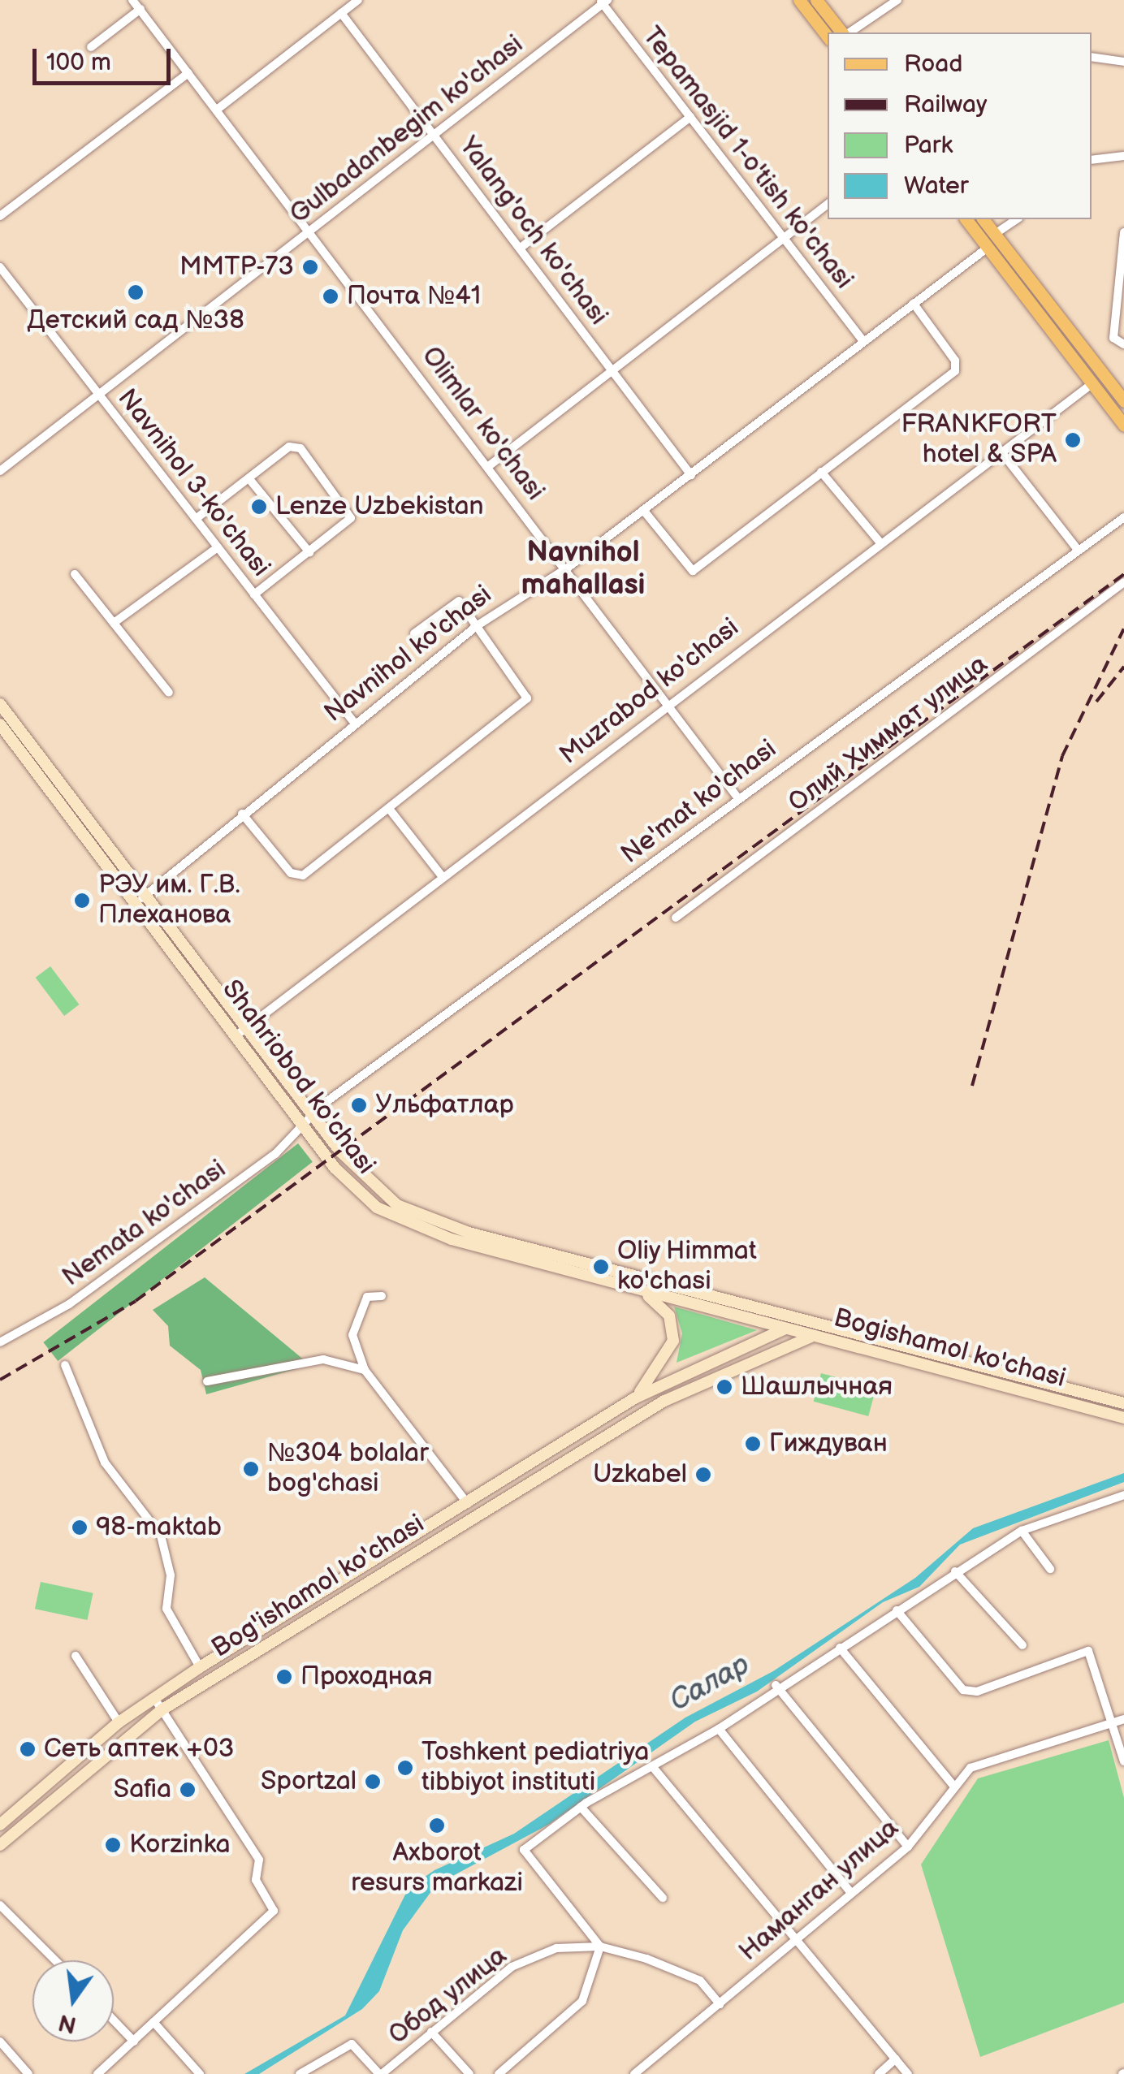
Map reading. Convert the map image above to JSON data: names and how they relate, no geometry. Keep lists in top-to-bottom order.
{
  "streets": {
    "main road": [
      "Navnihol ko'chasi",
      "Shahriobod ko'chasi",
      "Bogishamol ko'chasi",
      "Bog'ishamol ko'chasi"
    ],
    "street": [
      "Gulbadanbegim ko'chasi",
      "Tepamasjid 1-o'tish ko'chasi",
      "Yalang'och ko'chasi",
      "Olimlar ko'chasi",
      "Navnihol 3-ko'chasi",
      "Muzrabod ko'chasi",
      "Олий Химмат улица",
      "Ne'mat ko'chasi",
      "Nemata ko'chasi",
      "Наманган улица",
      "Обод улица"
    ]
  },
  "crossings": [
    ["Gulbadanbegim ko'chasi", "Tepamasjid 1-o'tish ko'chasi"],
    ["Gulbadanbegim ko'chasi", "Yalang'och ko'chasi"],
    ["Gulbadanbegim ko'chasi", "Olimlar ko'chasi"],
    ["Gulbadanbegim ko'chasi", "Navnihol 3-ko'chasi"],
    ["Tepamasjid 1-o'tish ko'chasi", "Navnihol ko'chasi"],
    ["Yalang'och ko'chasi", "Navnihol ko'chasi"],
    ["Olimlar ko'chasi", "Navnihol ko'chasi"],
    ["Olimlar ko'chasi", "Muzrabod ko'chasi"],
    ["Olimlar ko'chasi", "Ne'mat ko'chasi"],
    ["Navnihol 3-ko'chasi", "Navnihol ko'chasi"],
    ["Navnihol ko'chasi", "Shahriobod ko'chasi"],
    ["Muzrabod ko'chasi", "Shahriobod ko'chasi"],
    ["Ne'mat ko'chasi", "Shahriobod ko'chasi"],
    ["Ne'mat ko'chasi", "Nemata ko'chasi"],
    ["Shahriobod ko'chasi", "Nemata ko'chasi"],
    ["Shahriobod ko'chasi", "Bogishamol ko'chasi"],
    ["Shahriobod ko'chasi", "Bog'ishamol ko'chasi"],
    ["Bogishamol ko'chasi", "Bog'ishamol ko'chasi"],
    ["Наманган улица", "Обод улица"]
  ],
  "districts": ["Navnihol mahallasi"],
  "water": ["Салар"],
  "places": [
    "MMTP-73",
    "Детский сад №38",
    "Почта №41",
    "FRANKFORT hotel & SPA",
    "Lenze Uzbekistan",
    "РЭУ им. Г.В. Плеханова",
    "Ульфатлар",
    "Oliy Himmat ko'chasi",
    "Шашлычная",
    "Гиждуван",
    "№304 bolalar bog'chasi",
    "Uzkabel",
    "98-maktab",
    "Проходная",
    "Сеть аптек +03",
    "Toshkent pediatriya tibbiyot instituti",
    "Sportzal",
    "Safia",
    "Axborot resurs markazi",
    "Korzinka"
  ],
  "legend": [
    "Road",
    "Railway",
    "Park",
    "Water"
  ],
  "scale_bar": "100 m",
  "north": "bottom"
}
